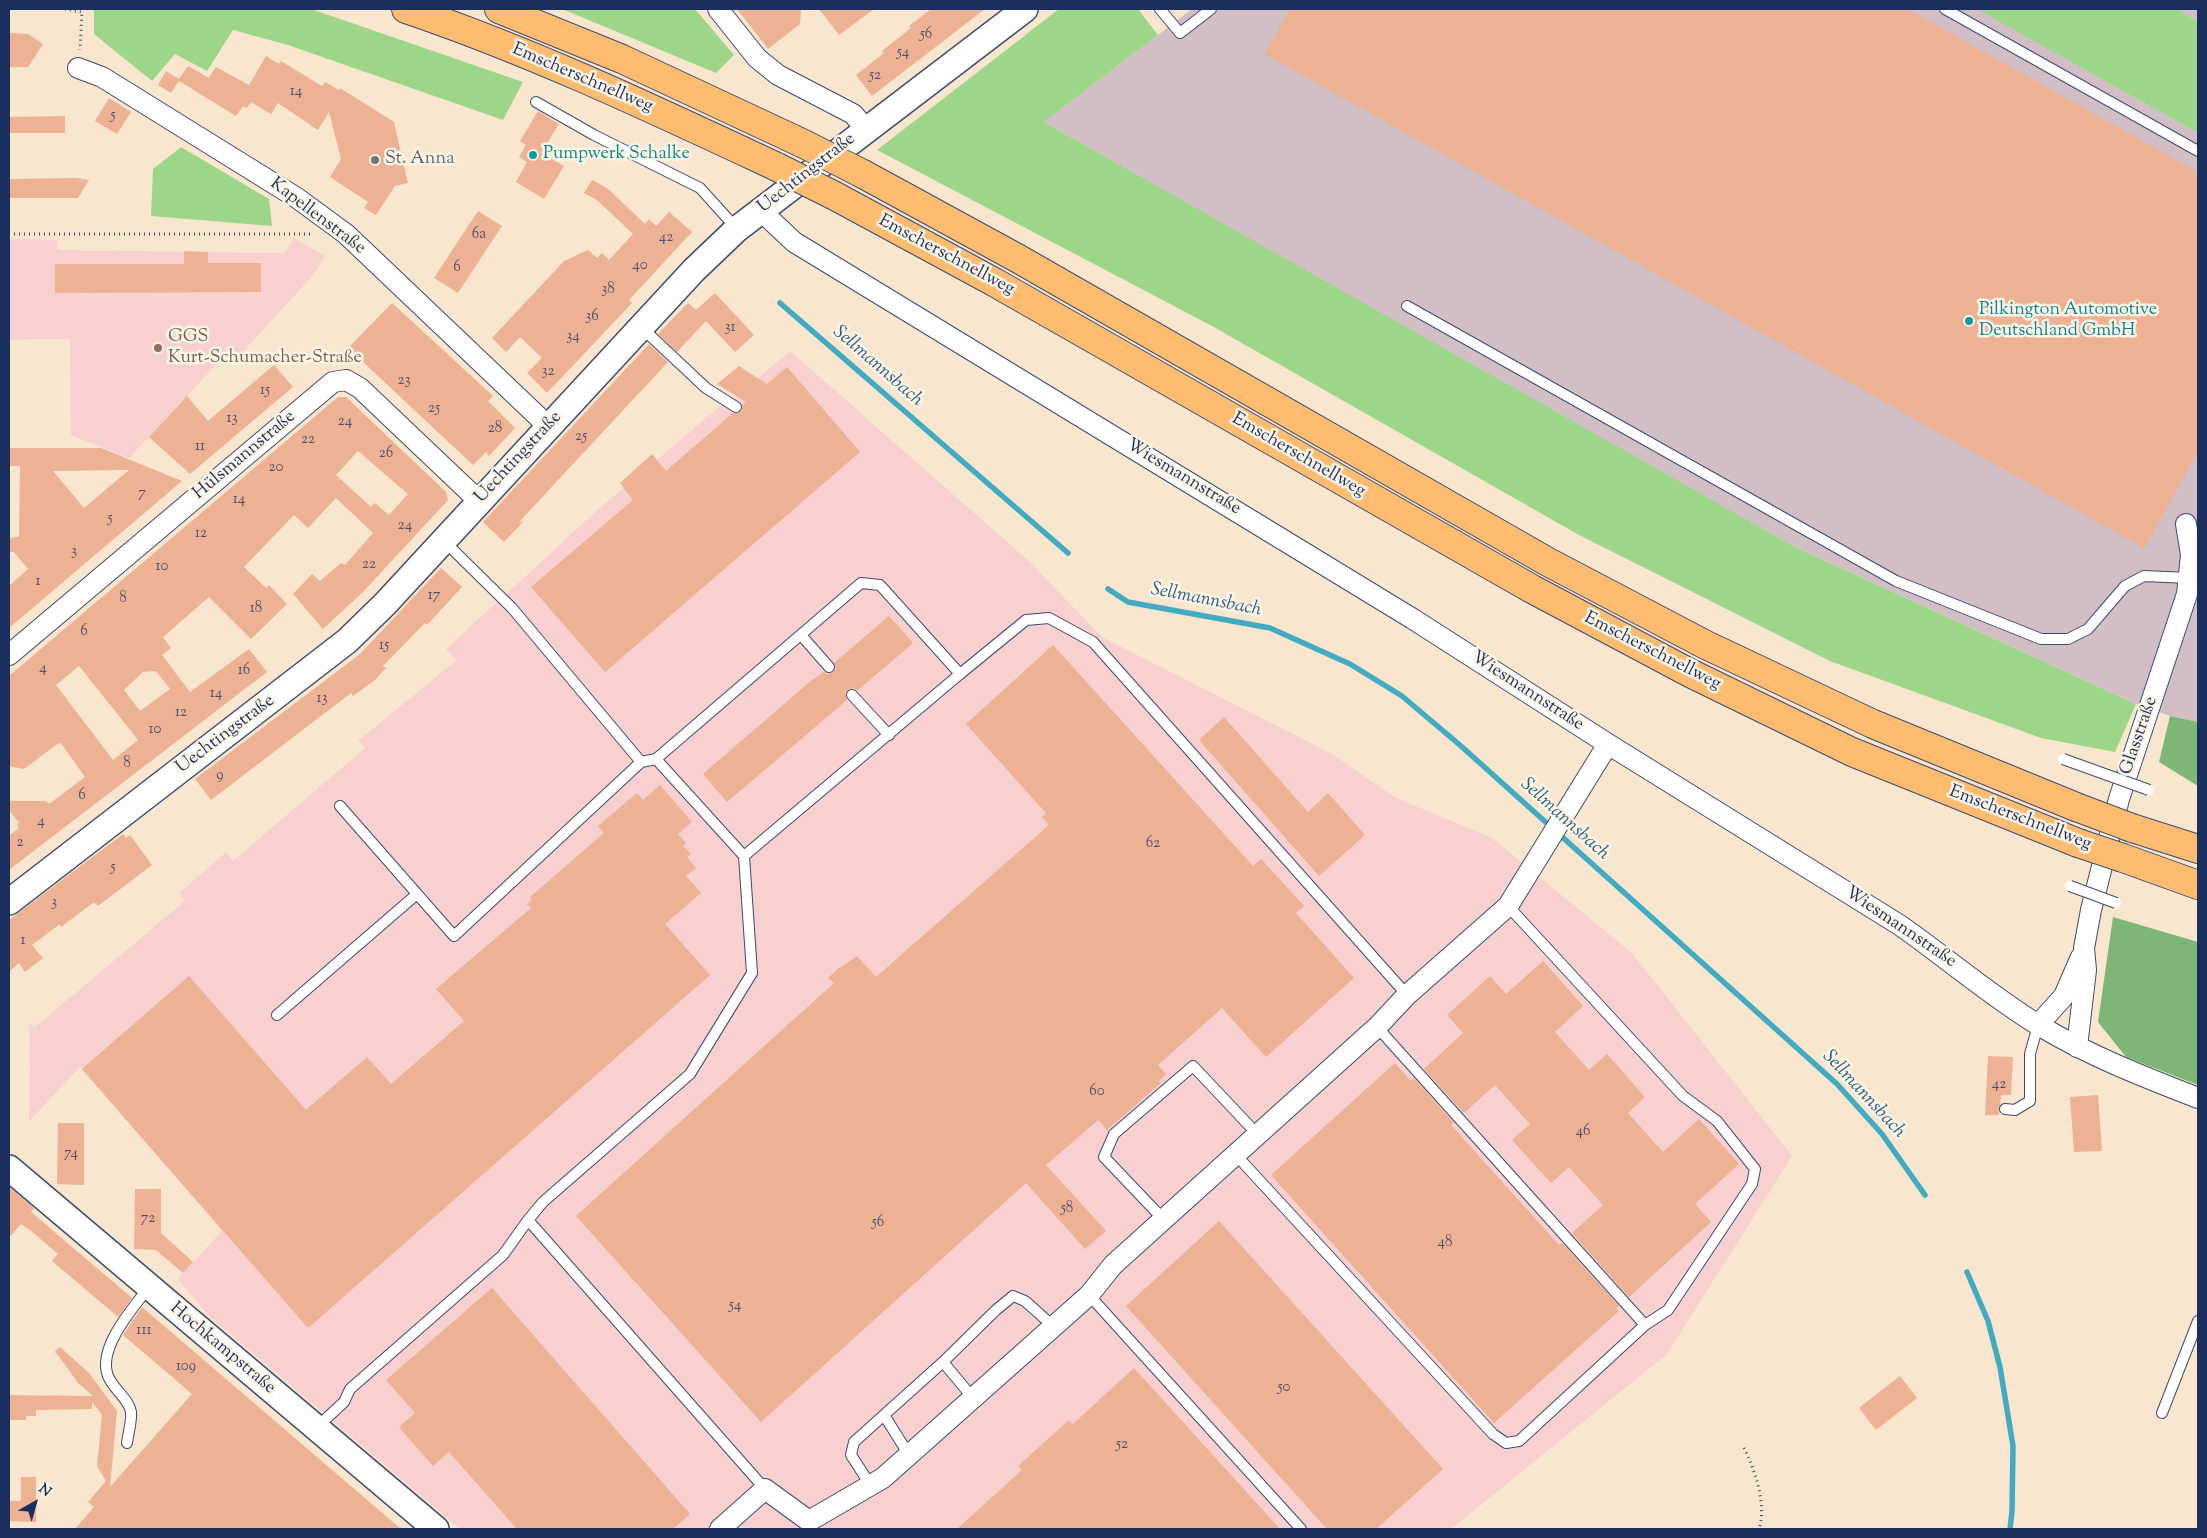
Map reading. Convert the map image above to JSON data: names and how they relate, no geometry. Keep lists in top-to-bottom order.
{
  "streets": {
    "highway": ["Emscherschnellweg"],
    "street": [
      "Uechtingstraße",
      "Kapellenstraße",
      "Hülsmannstraße",
      "Wiesmannstraße",
      "Glasstraße",
      "Hochkampstraße"
    ]
  },
  "crossings": [
    ["Uechtingstraße", "Kapellenstraße"],
    ["Uechtingstraße", "Hülsmannstraße"],
    ["Uechtingstraße", "Wiesmannstraße"],
    ["Wiesmannstraße", "Glasstraße"]
  ],
  "water": ["Sellmannsbach"],
  "places": [
    "Pumpwerk Schalke",
    "St. Anna",
    "Pilkington Automotive Deutschland GmbH",
    "GGS Kurt-Schumacher-Straße"
  ],
  "house_numbers": [
    "56",
    "54",
    "52",
    "14",
    "5",
    "6a",
    "42",
    "40",
    "6",
    "38",
    "36",
    "31",
    "34",
    "32",
    "23",
    "15",
    "25",
    "13",
    "24",
    "28",
    "25",
    "22",
    "11",
    "26",
    "20",
    "7",
    "14",
    "5",
    "24",
    "12",
    "3",
    "22",
    "10",
    "1",
    "17",
    "8",
    "18",
    "6",
    "15",
    "4",
    "16",
    "14",
    "13",
    "12",
    "10",
    "8",
    "9",
    "6",
    "4",
    "2",
    "62",
    "5",
    "3",
    "1",
    "42",
    "60",
    "46",
    "74",
    "58",
    "72",
    "56",
    "48",
    "54",
    "111",
    "109",
    "50",
    "52"
  ],
  "north": "top right"
}
